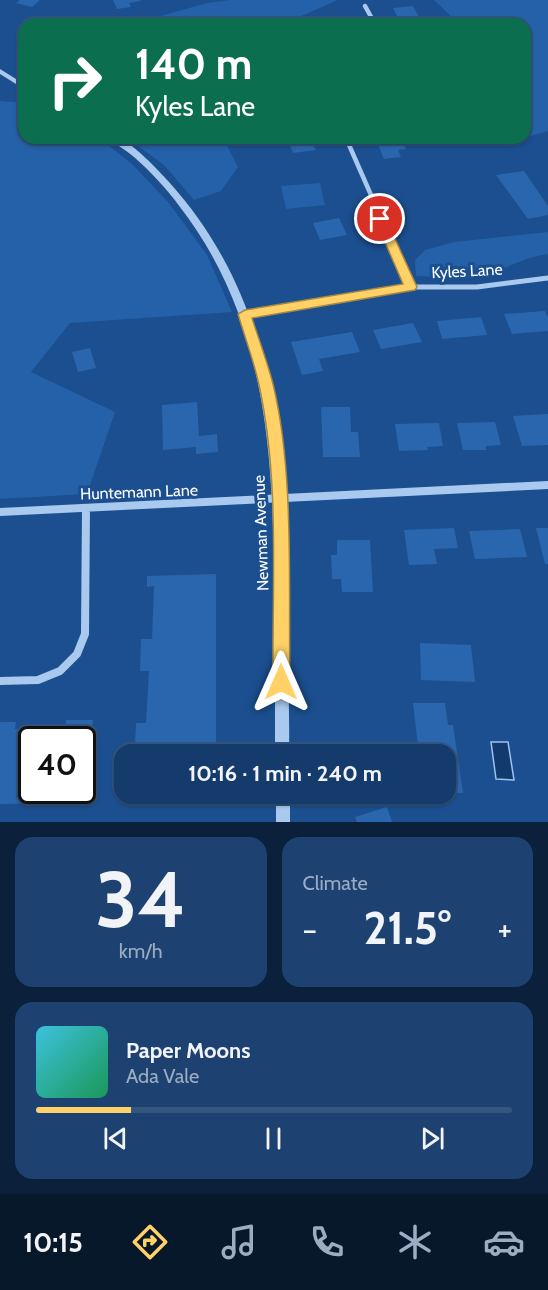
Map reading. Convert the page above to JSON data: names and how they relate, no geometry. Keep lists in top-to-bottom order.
{
  "streets": {
    "street": ["Kyles Lane", "Huntemann Lane", "Newman Avenue"]
  },
  "crossings": [
    ["Kyles Lane", "Newman Avenue"],
    ["Huntemann Lane", "Newman Avenue"]
  ],
  "page": {
    "turn": ["140 m", "Kyles Lane"],
    "limit": "40",
    "trip": "10:16 · 1 min · 240 m",
    "tile": [
      ["34", "km/h"],
      "Climate"
    ],
    "heat": ["−", "21.5°", "+"],
    "song": ["Paper Moons", "Ada Vale"],
    "tabs": "10:15"
  }
}
